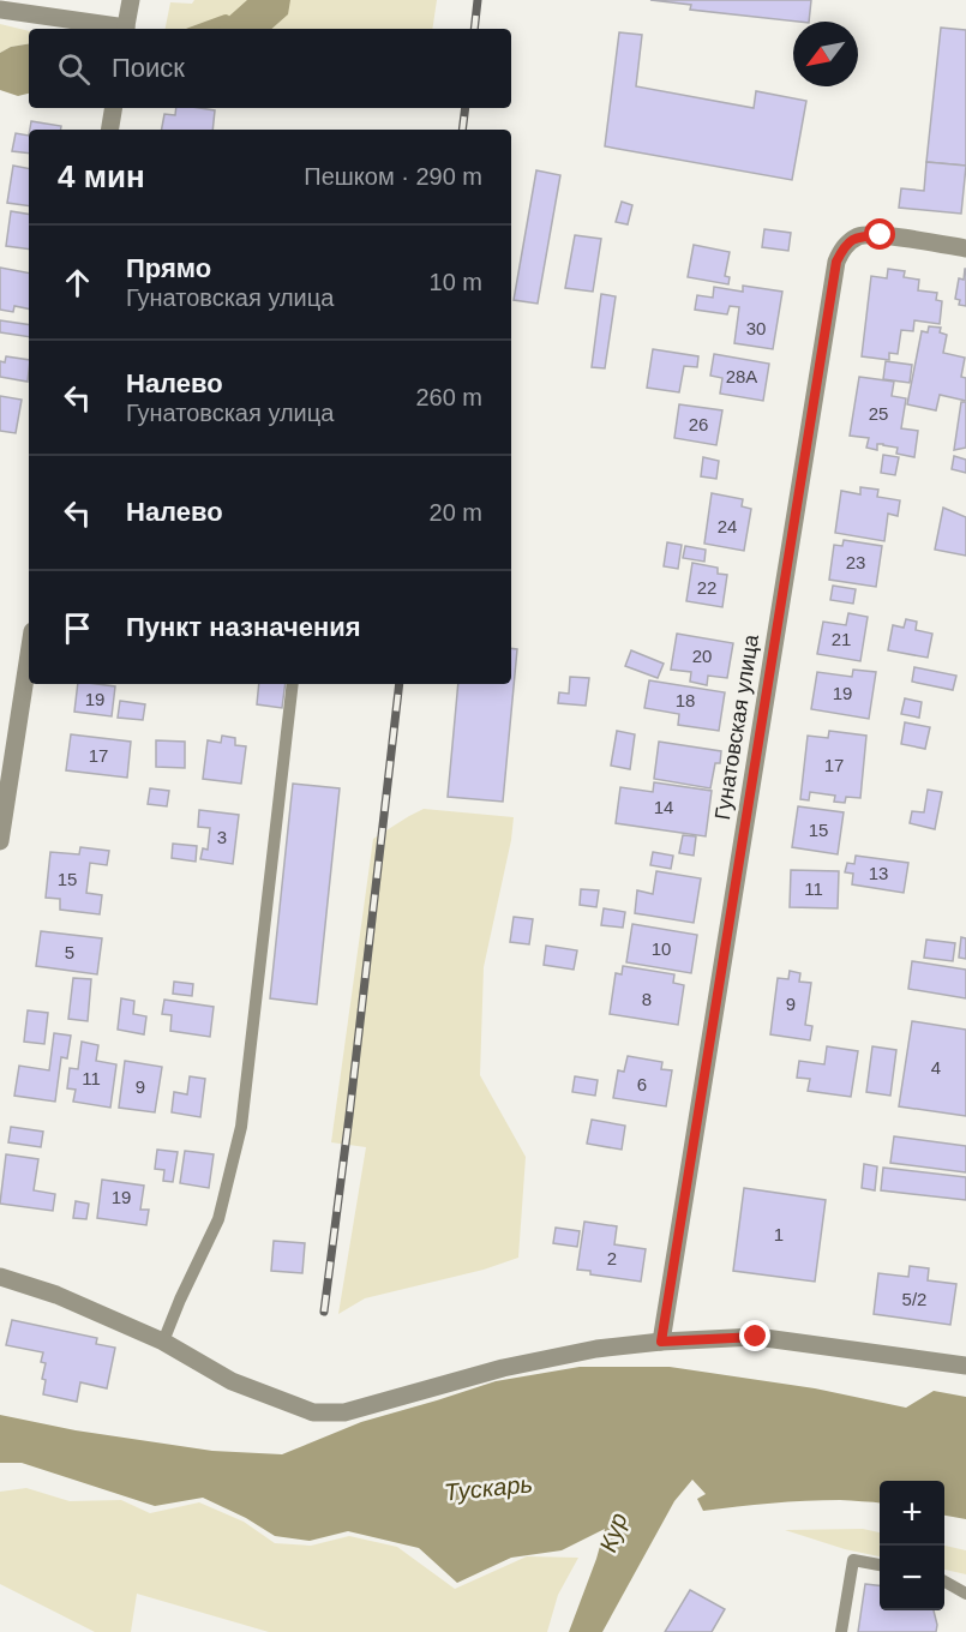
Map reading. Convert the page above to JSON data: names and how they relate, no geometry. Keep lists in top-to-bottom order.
{
  "streets": {
    "street": ["Гунатовская улица"]
  },
  "water": ["Тускарь", "Кур"],
  "house_numbers": [
    "30",
    "28А",
    "25",
    "26",
    "24",
    "23",
    "22",
    "21",
    "20",
    "19",
    "19",
    "18",
    "17",
    "17",
    "14",
    "15",
    "3",
    "13",
    "15",
    "11",
    "10",
    "5",
    "8",
    "9",
    "4",
    "11",
    "6",
    "9",
    "19",
    "1",
    "2",
    "5/2"
  ],
  "north": "bottom left",
  "page": {
    "search": "Поиск",
    "heading": ["4 мин", "Пешком · 290 m"],
    "list": [
      ["Прямо", "Гунатовская улица", "10 m"],
      ["Налево", "Гунатовская улица", "260 m"],
      ["Налево", "20 m"],
      "Пункт назначения"
    ],
    "map_buttons": ["+", "−"]
  }
}
